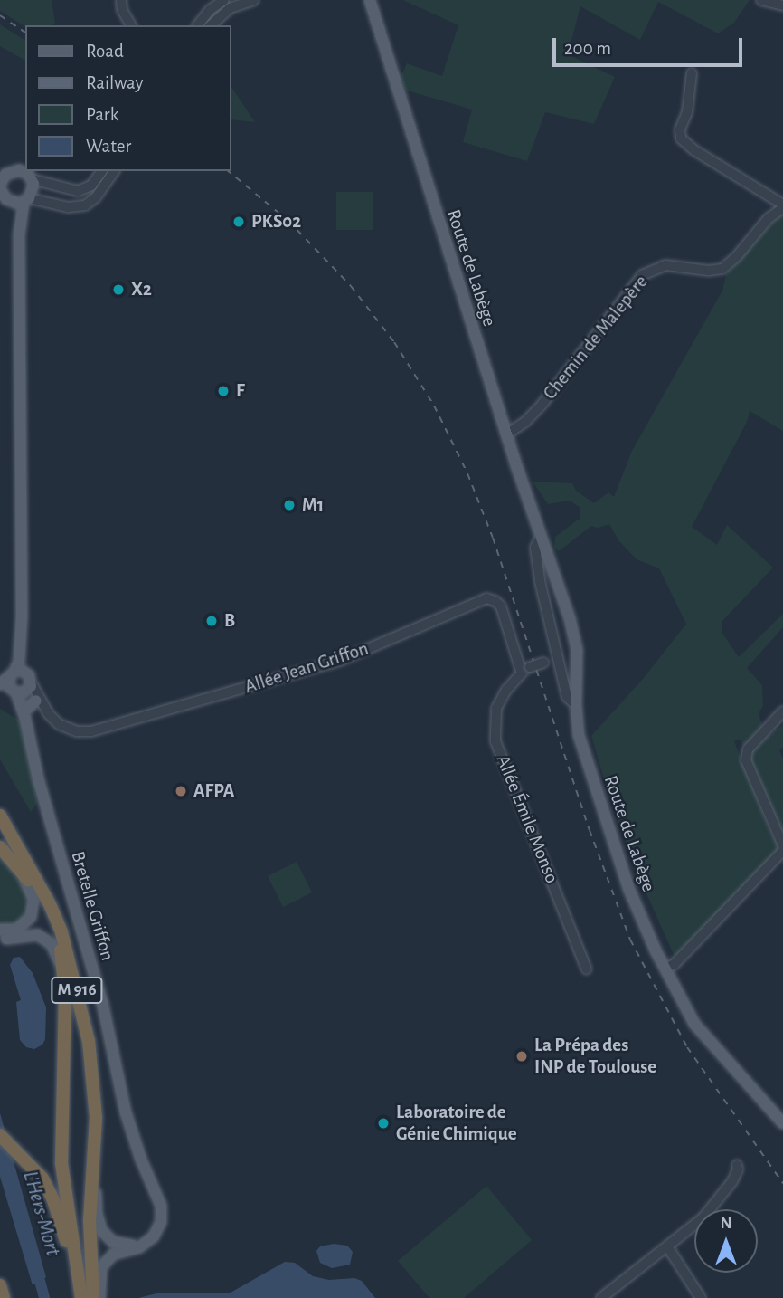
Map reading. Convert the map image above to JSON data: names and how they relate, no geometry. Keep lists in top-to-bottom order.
{
  "streets": {
    "highway": ["M 916"],
    "main road": ["Route de Labège", "Bretelle Griffon"],
    "street": ["Chemin de Malepère", "Allée Jean Griffon", "Allée Émile Monso"]
  },
  "crossings": [
    ["Route de Labège", "Chemin de Malepère"],
    ["Allée Jean Griffon", "Allée Émile Monso"],
    ["Allée Jean Griffon", "Bretelle Griffon"]
  ],
  "water": ["L'Hers-Mort"],
  "places": [
    "PKS02",
    "X2",
    "F",
    "M1",
    "B",
    "AFPA",
    "La Prépa des INP de Toulouse",
    "Laboratoire de Génie Chimique"
  ],
  "legend": [
    "Road",
    "Railway",
    "Park",
    "Water"
  ],
  "scale_bar": "200 m",
  "north": "top"
}
